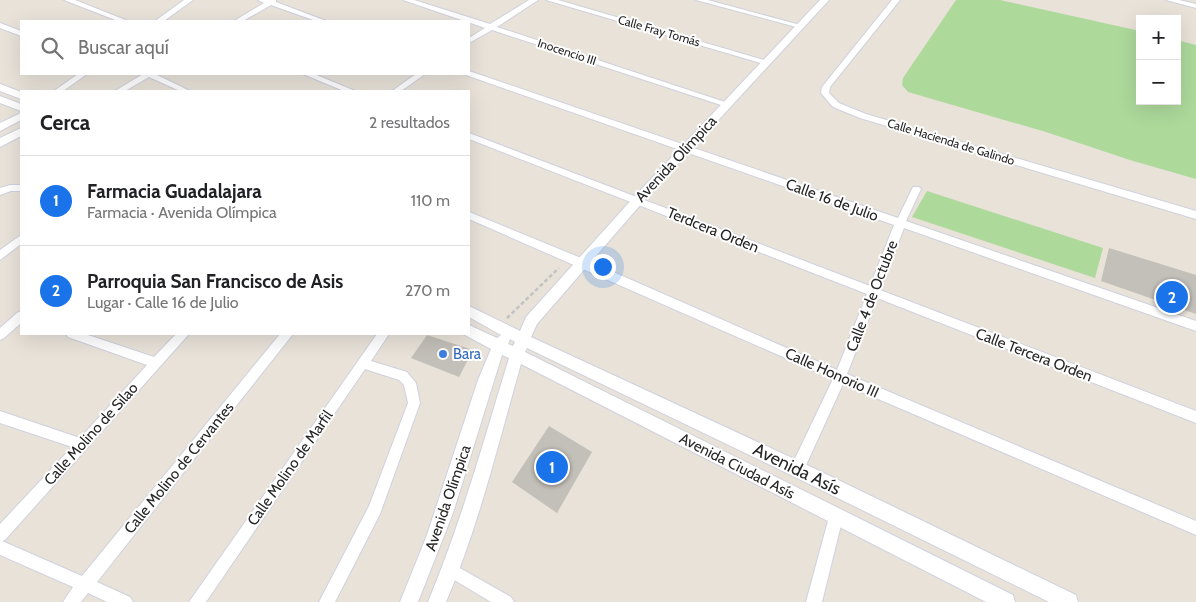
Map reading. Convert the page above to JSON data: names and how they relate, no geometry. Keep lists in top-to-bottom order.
{
  "streets": {
    "street": [
      "Calle Fray Tomás",
      "Inocencio III",
      "Calle Hacienda de Galindo",
      "Avenida Olímpica",
      "Calle 16 de Julio",
      "Terdcera Orden",
      "Calle 4 de Octubre",
      "Calle Tercera Orden",
      "Calle Honorio III",
      "Calle Molino de Silao",
      "Avenida Ciudad Asís",
      "Calle Molino de Cervantes",
      "Calle Molino de Marfil",
      "Avenida Asís"
    ]
  },
  "crossings": [
    ["Calle Fray Tomás", "Avenida Olímpica"],
    ["Inocencio III", "Avenida Olímpica"],
    ["Avenida Olímpica", "Calle 16 de Julio"],
    ["Avenida Olímpica", "Terdcera Orden"],
    ["Avenida Olímpica", "Calle Honorio III"],
    ["Avenida Olímpica", "Avenida Ciudad Asís"],
    ["Avenida Olímpica", "Avenida Asís"],
    ["Calle 16 de Julio", "Calle 4 de Octubre"],
    ["Terdcera Orden", "Calle 4 de Octubre"],
    ["Terdcera Orden", "Calle Tercera Orden"],
    ["Calle 4 de Octubre", "Calle Tercera Orden"],
    ["Calle 4 de Octubre", "Calle Honorio III"],
    ["Calle 4 de Octubre", "Avenida Asís"],
    ["Avenida Ciudad Asís", "Avenida Asís"]
  ],
  "places": ["Bara"],
  "page": {
    "map_buttons": ["+", "−"],
    "search": "Buscar aquí",
    "heading": ["Cerca", "2 resultados"],
    "list": [
      {
        "mark": "1",
        "name": "Farmacia Guadalajara",
        "note": "Farmacia · Avenida Olímpica",
        "value": "110 m"
      },
      {
        "mark": "2",
        "name": "Parroquia San Francisco de Asis",
        "note": "Lugar · Calle 16 de Julio",
        "value": "270 m"
      }
    ],
    "pins": ["2", "1"]
  }
}
